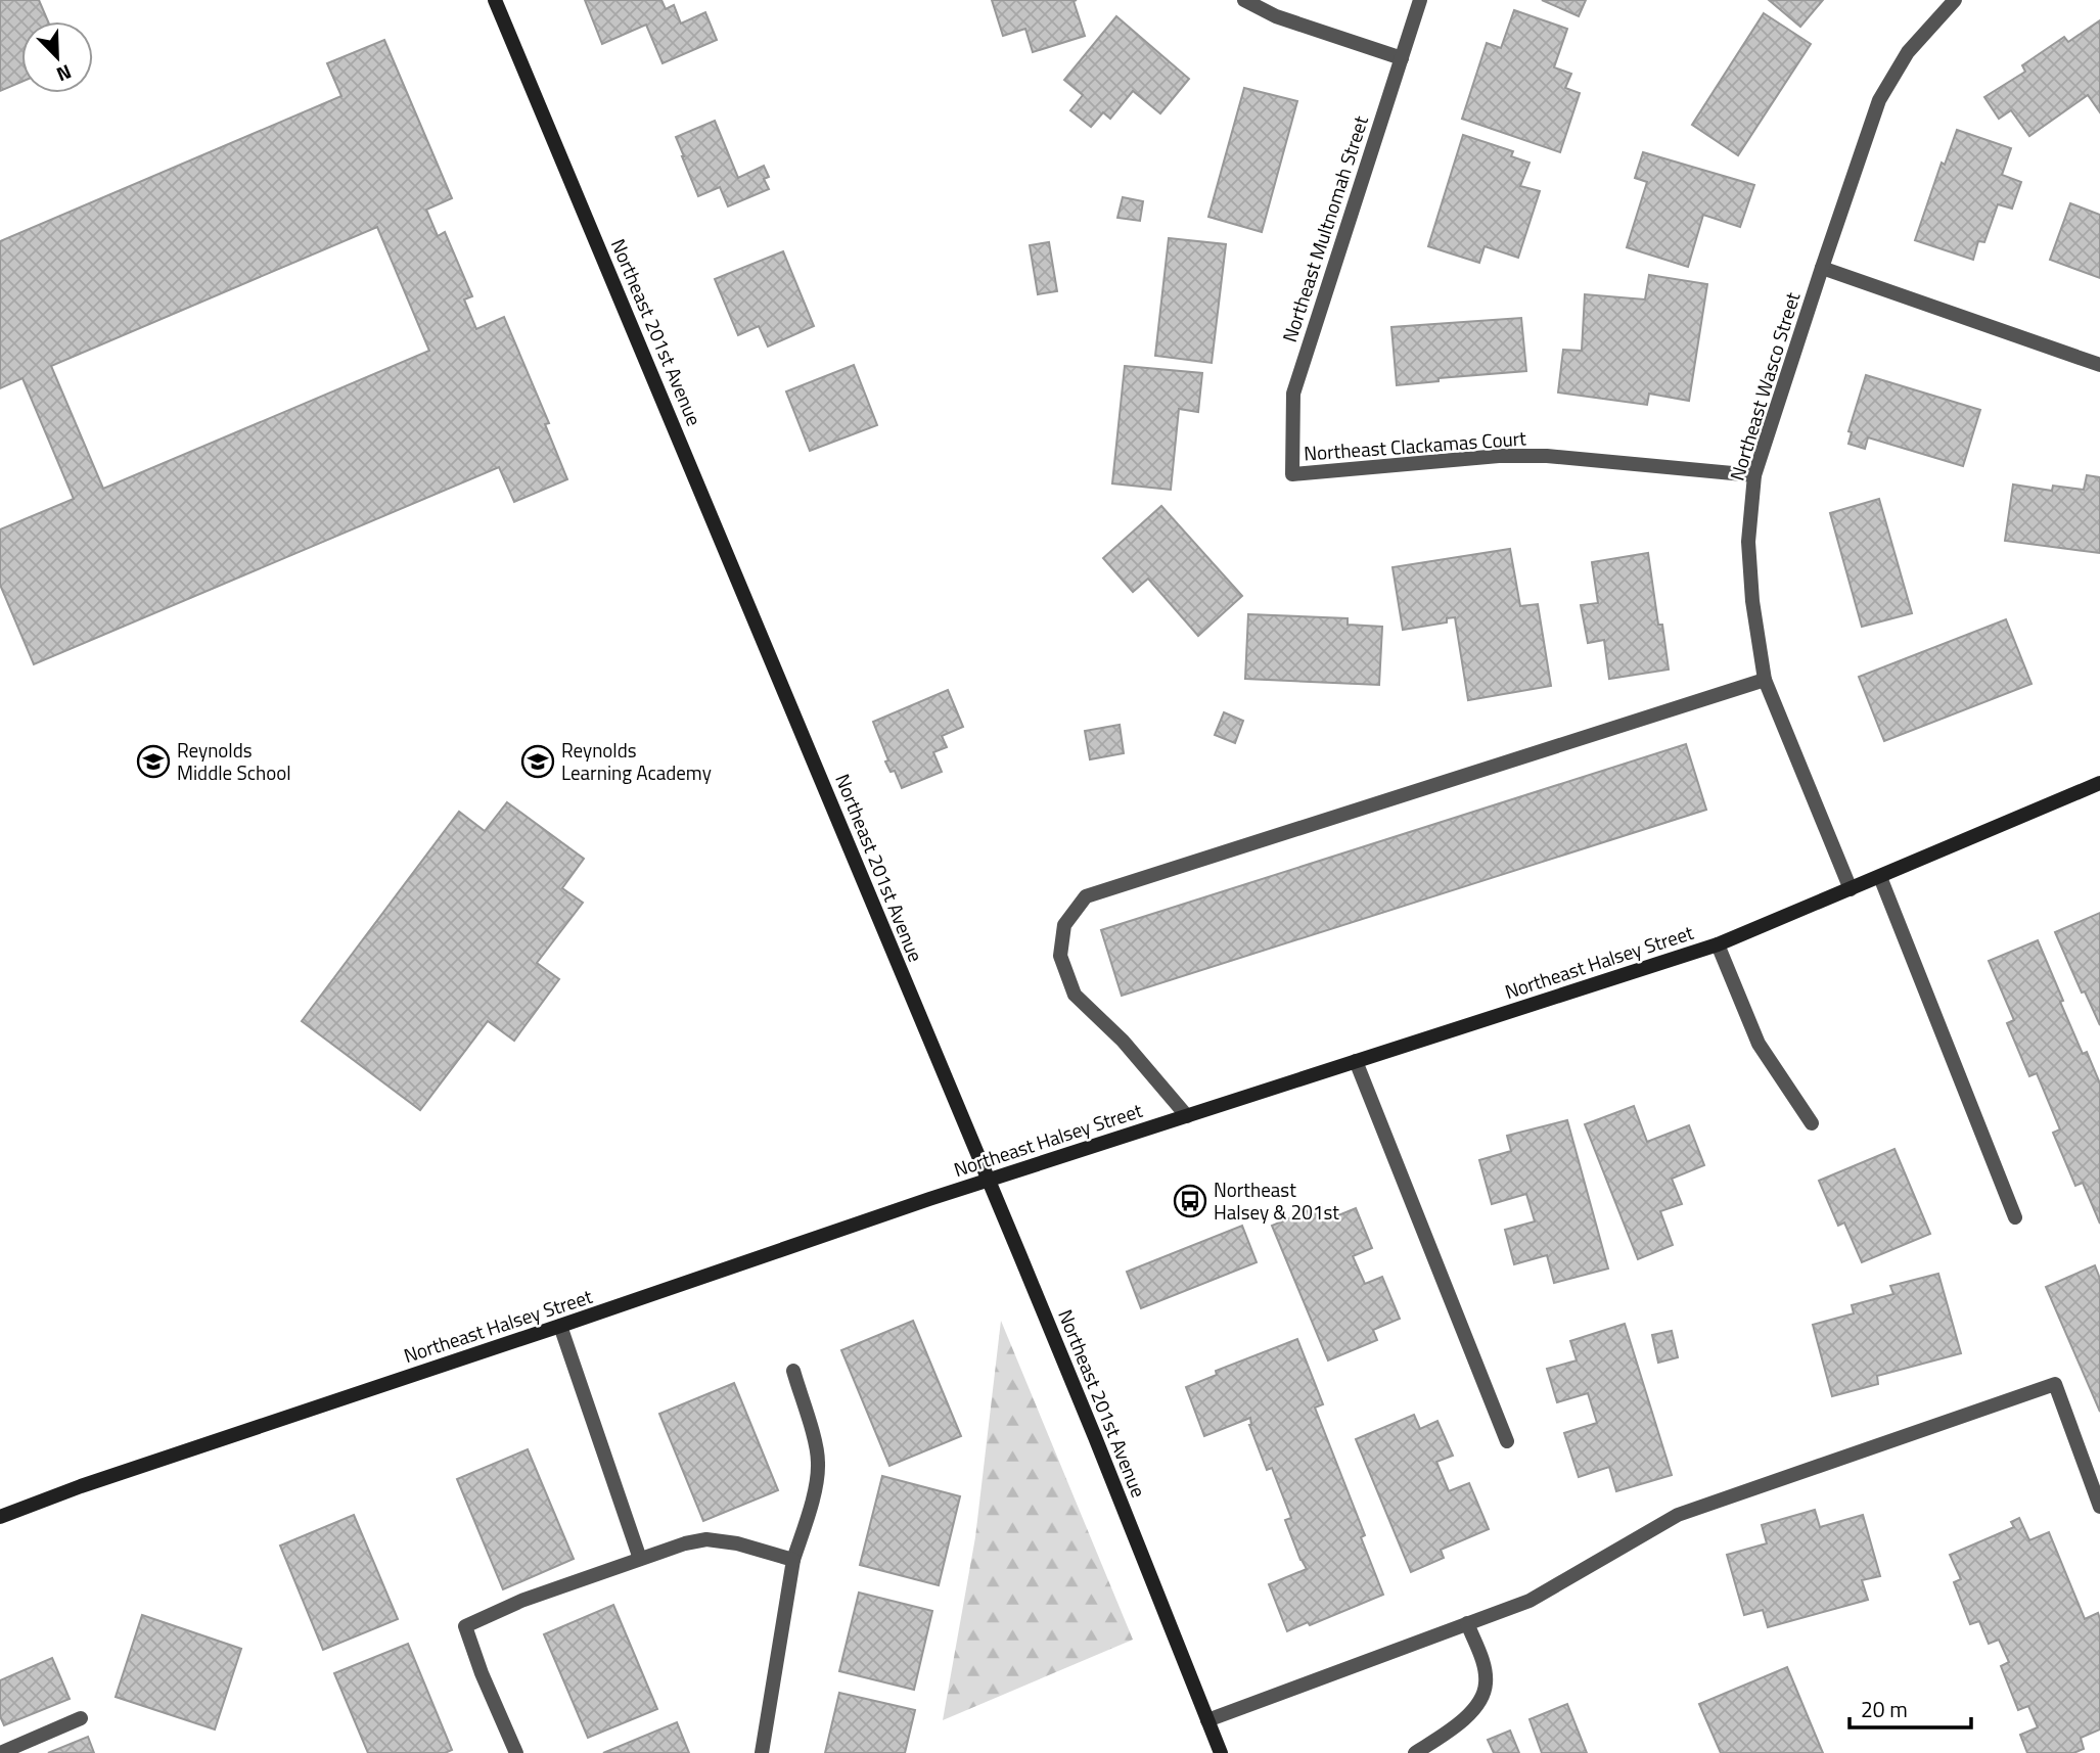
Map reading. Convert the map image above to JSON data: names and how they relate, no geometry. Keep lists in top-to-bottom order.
{
  "streets": {
    "street": [
      "Northeast Multnomah Street",
      "Northeast 201st Avenue",
      "Northeast Wasco Street",
      "Northeast Clackamas Court",
      "Northeast Halsey Street"
    ]
  },
  "crossings": [
    ["Northeast Multnomah Street", "Northeast Clackamas Court"],
    ["Northeast 201st Avenue", "Northeast Halsey Street"],
    ["Northeast Wasco Street", "Northeast Clackamas Court"],
    ["Northeast Wasco Street", "Northeast Halsey Street"]
  ],
  "places": {
    "school or university": ["Reynolds Middle School", "Reynolds Learning Academy"],
    "bus stop": ["Northeast Halsey & 201st"]
  },
  "scale_bar": "20 m",
  "north": "bottom right"
}
